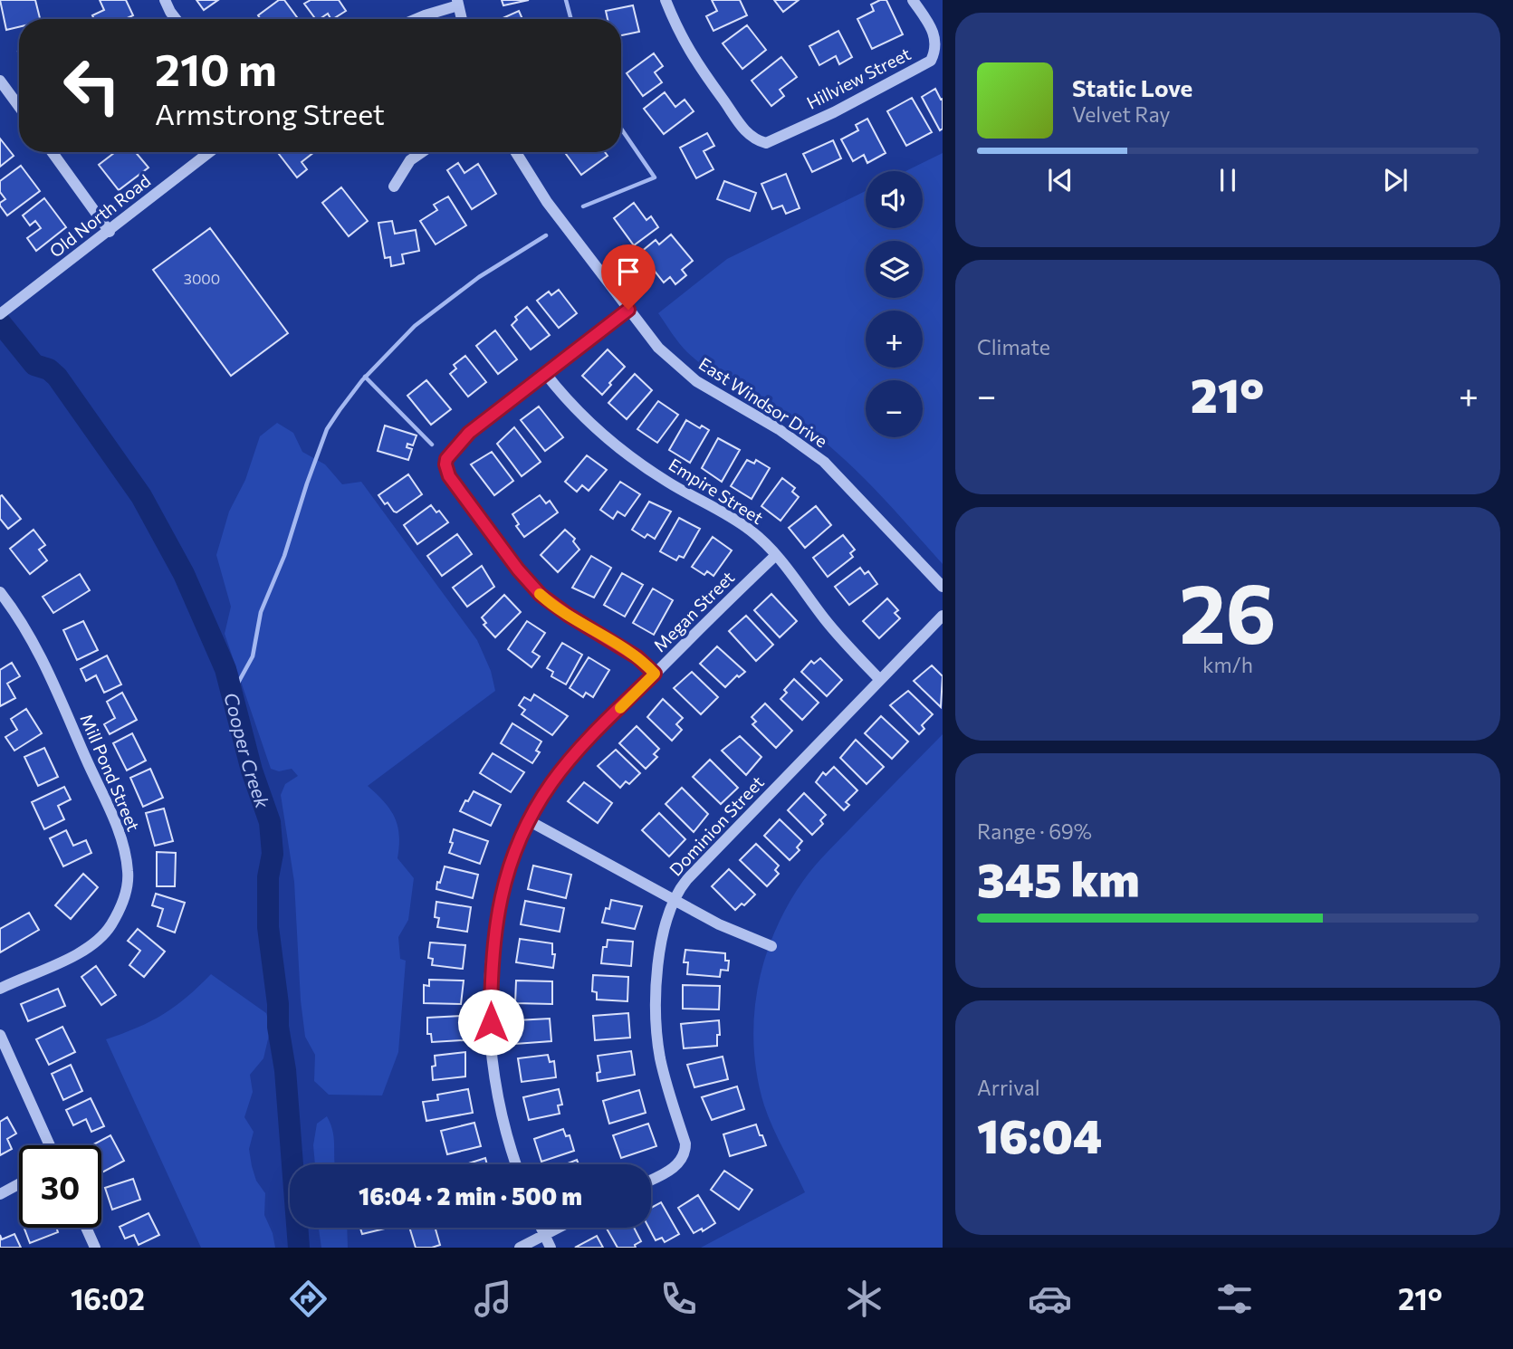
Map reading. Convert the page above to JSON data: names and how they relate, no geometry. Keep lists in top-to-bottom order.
{
  "streets": {
    "street": [
      "Hillview Street",
      "Old North Road",
      "East Windsor Drive",
      "Empire Street",
      "Megan Street",
      "Mill Pond Street",
      "Dominion Street"
    ]
  },
  "crossings": [
    ["Empire Street", "Megan Street"],
    ["Empire Street", "Dominion Street"]
  ],
  "water": ["Cooper Creek"],
  "house_numbers": ["3000"],
  "page": {
    "turn": ["210 m", "Armstrong Street"],
    "song": ["Static Love", "Velvet Ray"],
    "map_buttons": ["+", "−"],
    "tile": [
      "Climate",
      ["26", "km/h"],
      ["Range · 69%", "345 km"],
      ["Arrival", "16:04"]
    ],
    "heat": ["−", "21°", "+"],
    "limit": "30",
    "trip": "16:04 · 2 min · 500 m",
    "tabs": ["16:02", "21°"]
  }
}
